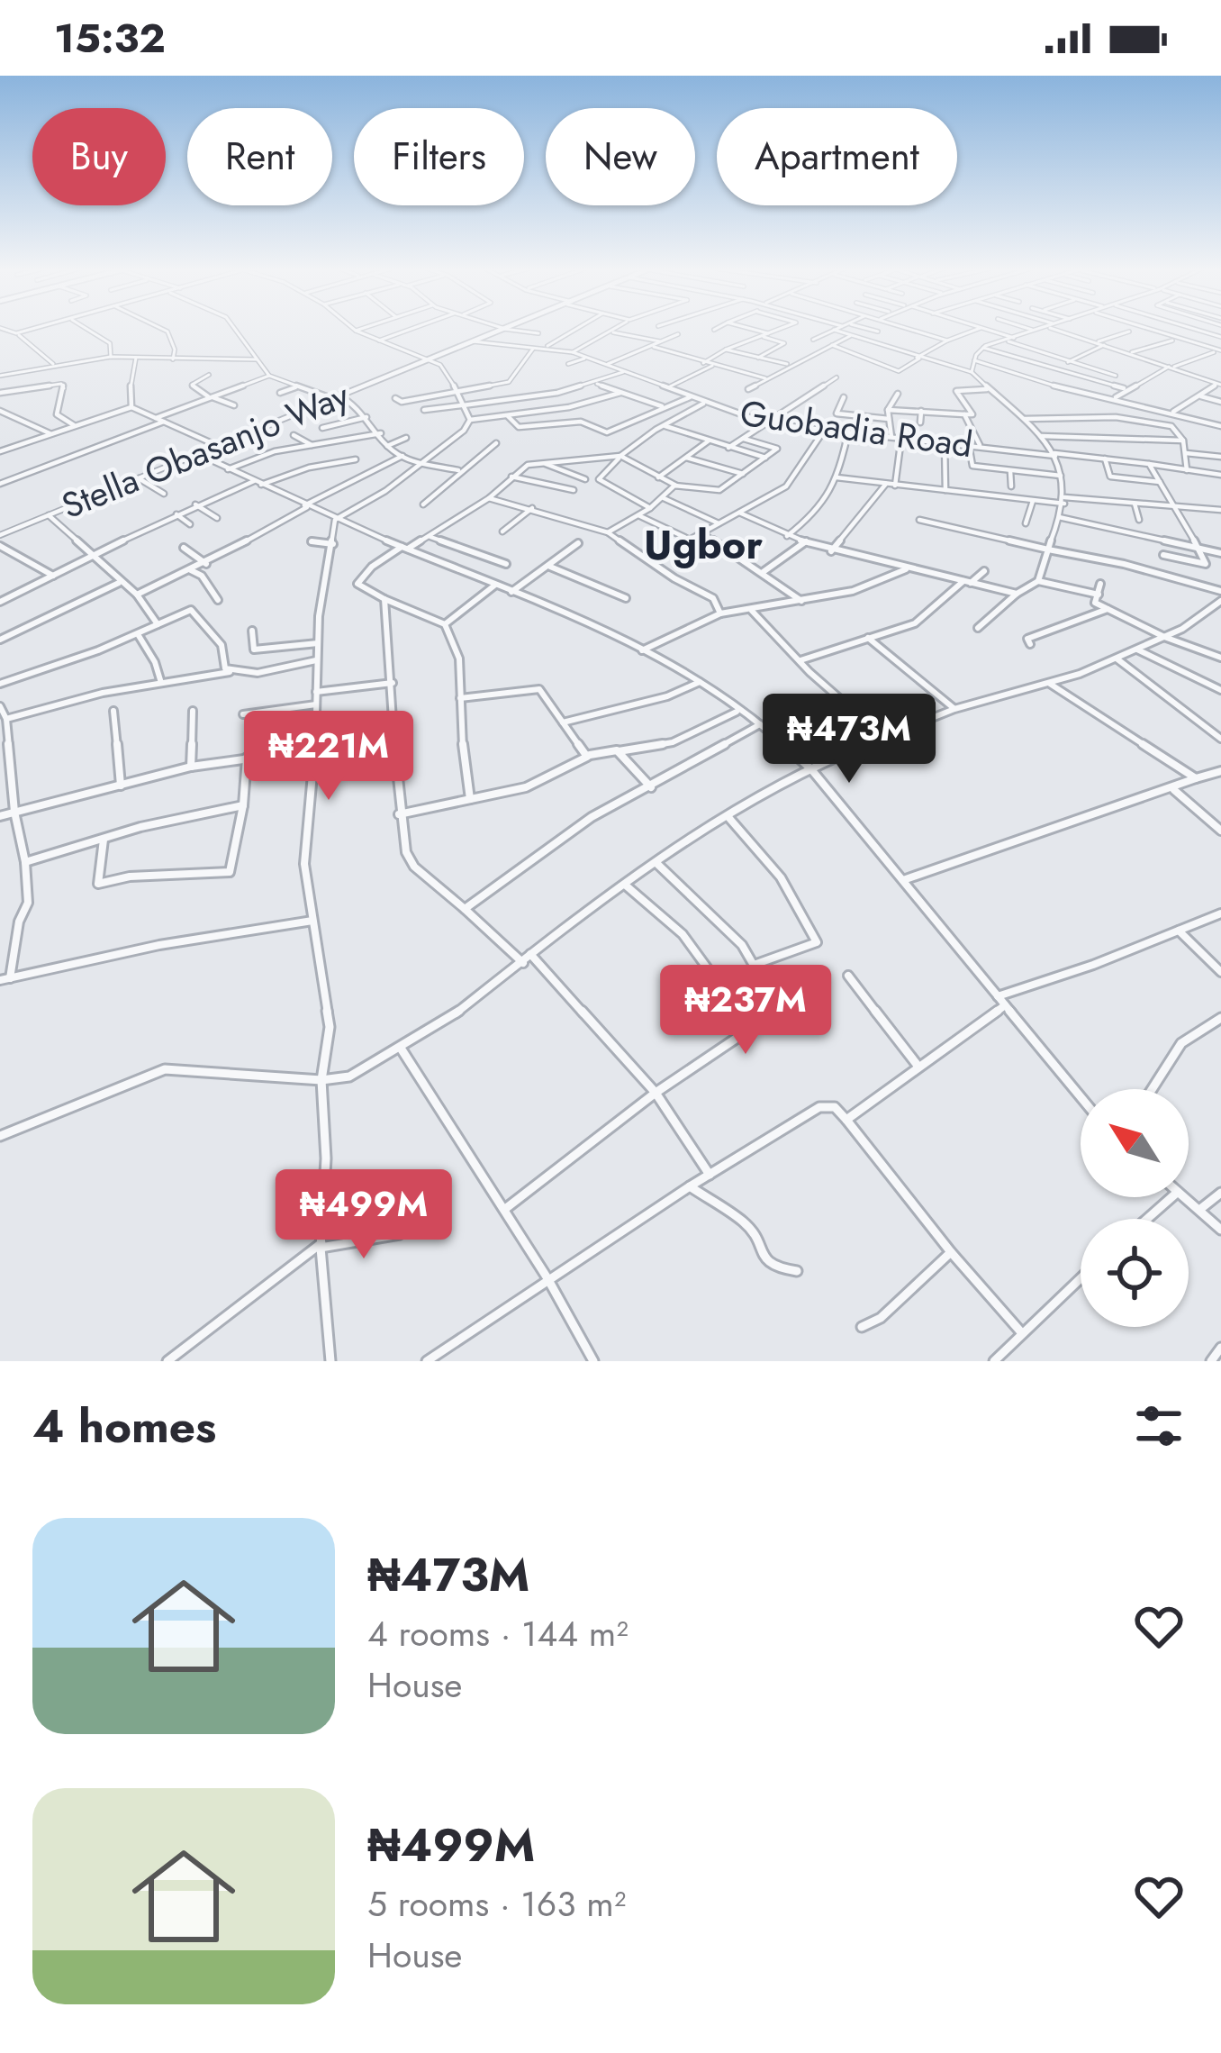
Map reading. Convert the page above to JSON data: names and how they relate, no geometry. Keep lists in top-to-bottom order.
{
  "streets": {
    "street": ["Guobadia Road", "Stella Obasanjo Way"]
  },
  "crossings": [
    ["Guobadia Road", "Stella Obasanjo Way"]
  ],
  "districts": ["Ugbor"],
  "north": "top left",
  "page": {
    "status": "15:32",
    "chip": [
      "Buy",
      "Rent",
      "Filters",
      "New",
      "Apartment"
    ],
    "price": [
      "₦473M",
      "₦221M",
      "₦237M",
      "₦499M"
    ],
    "heading": "4 homes",
    "list": [
      {
        "name": "₦473M",
        "note": "4 rooms · 144 m² · House"
      },
      {
        "name": "₦499M",
        "note": "5 rooms · 163 m² · House"
      }
    ]
  }
}
